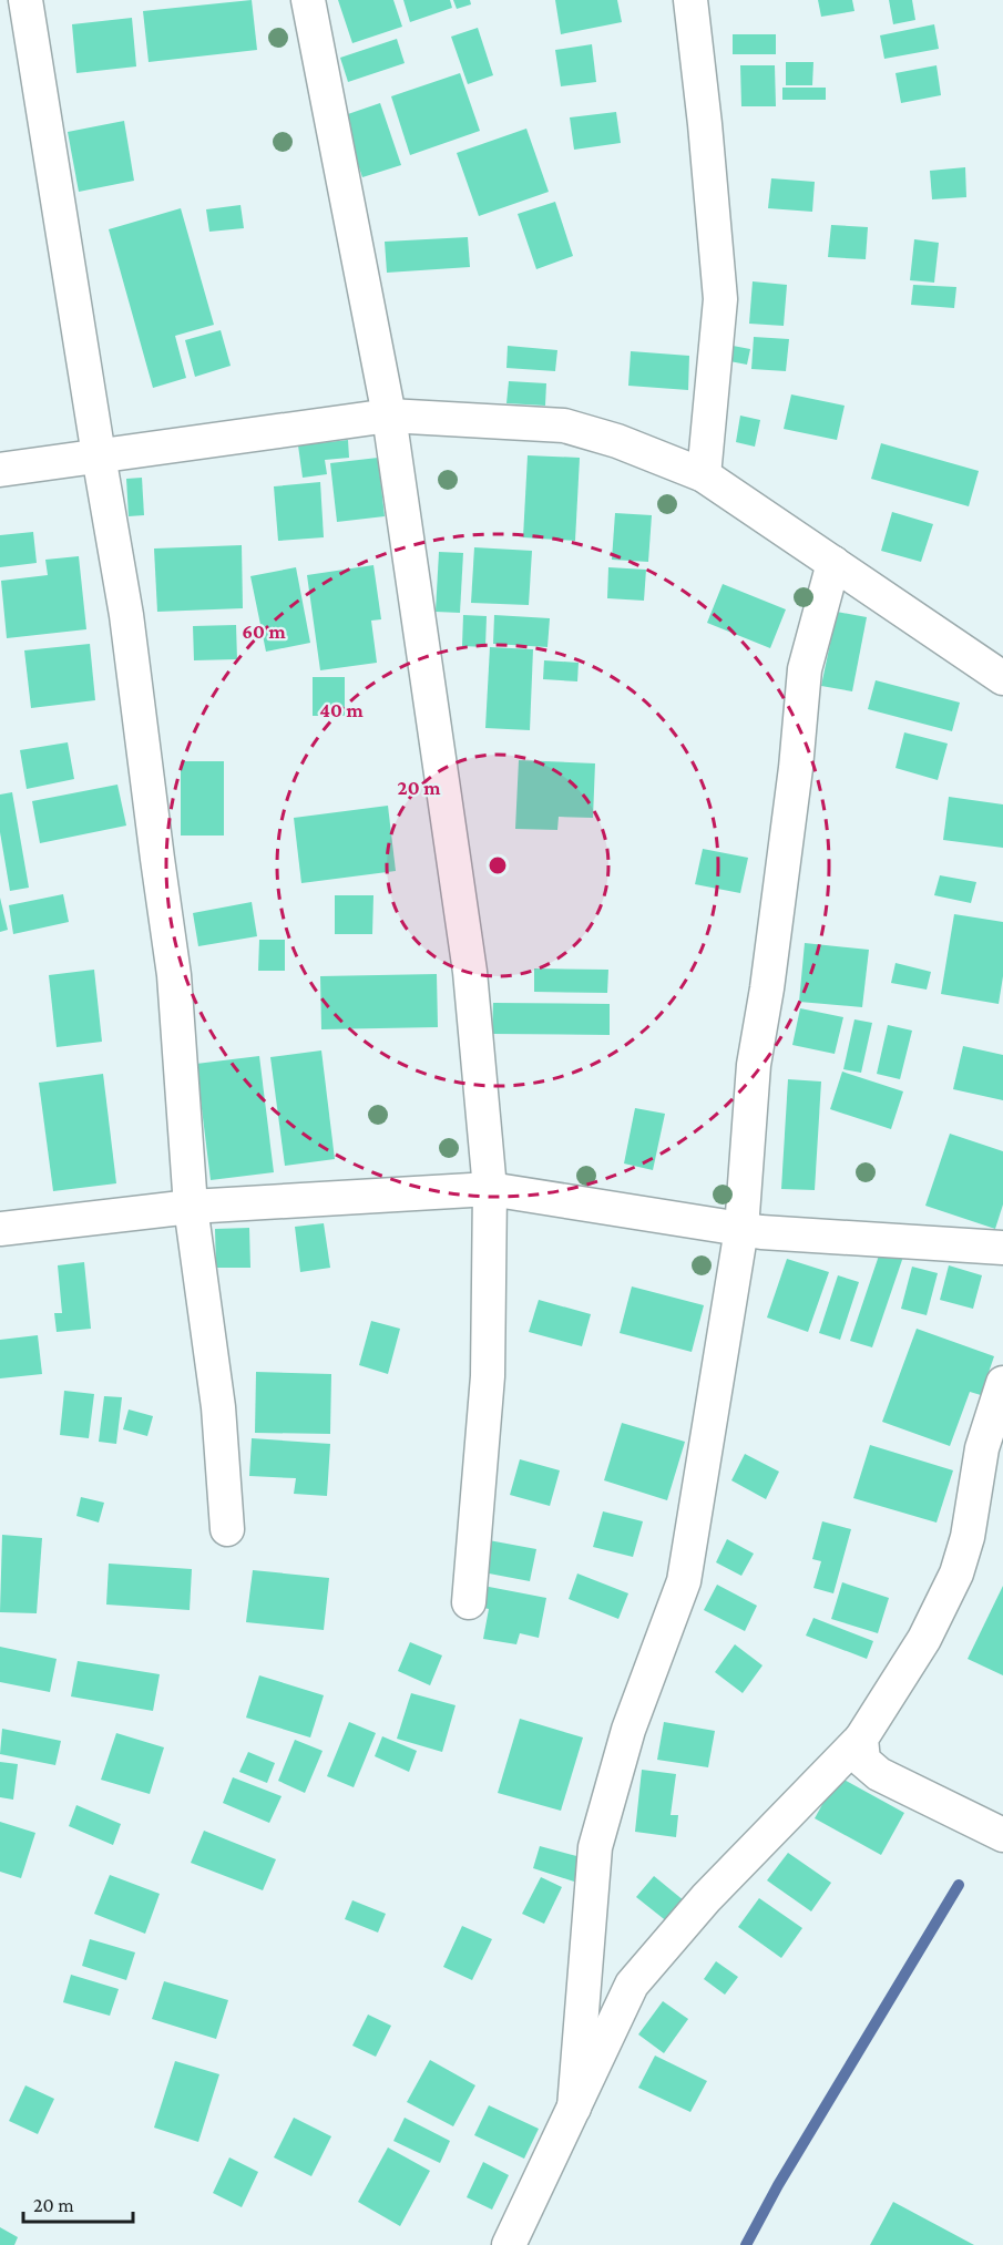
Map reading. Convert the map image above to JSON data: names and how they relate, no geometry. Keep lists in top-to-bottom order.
{
  "scale_bar": "20 m",
  "rings": ["60 m", "40 m", "20 m"]
}
